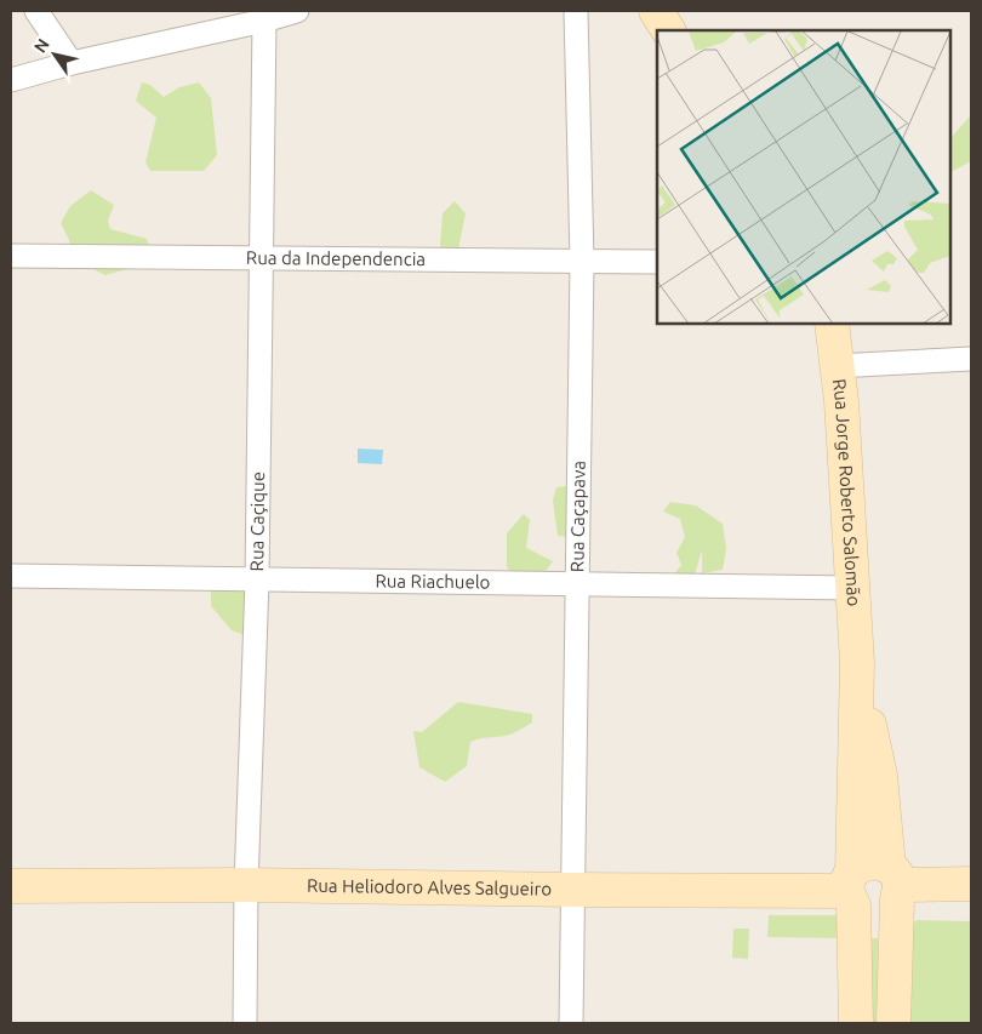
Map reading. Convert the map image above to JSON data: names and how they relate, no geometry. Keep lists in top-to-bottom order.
{
  "streets": {
    "main road": ["Rua Jorge Roberto Salomão", "Rua Heliodoro Alves Salgueiro"],
    "street": [
      "Rua da Independencia",
      "Rua Caçapava",
      "Rua Caçique",
      "Rua Riachuelo"
    ]
  },
  "crossings": [
    ["Rua da Independencia", "Rua Caçapava"],
    ["Rua da Independencia", "Rua Caçique"],
    ["Rua Jorge Roberto Salomão", "Rua Riachuelo"],
    ["Rua Jorge Roberto Salomão", "Rua Heliodoro Alves Salgueiro"],
    ["Rua Caçapava", "Rua Riachuelo"],
    ["Rua Caçapava", "Rua Heliodoro Alves Salgueiro"],
    ["Rua Caçique", "Rua Riachuelo"],
    ["Rua Caçique", "Rua Heliodoro Alves Salgueiro"]
  ],
  "north": "top left"
}
